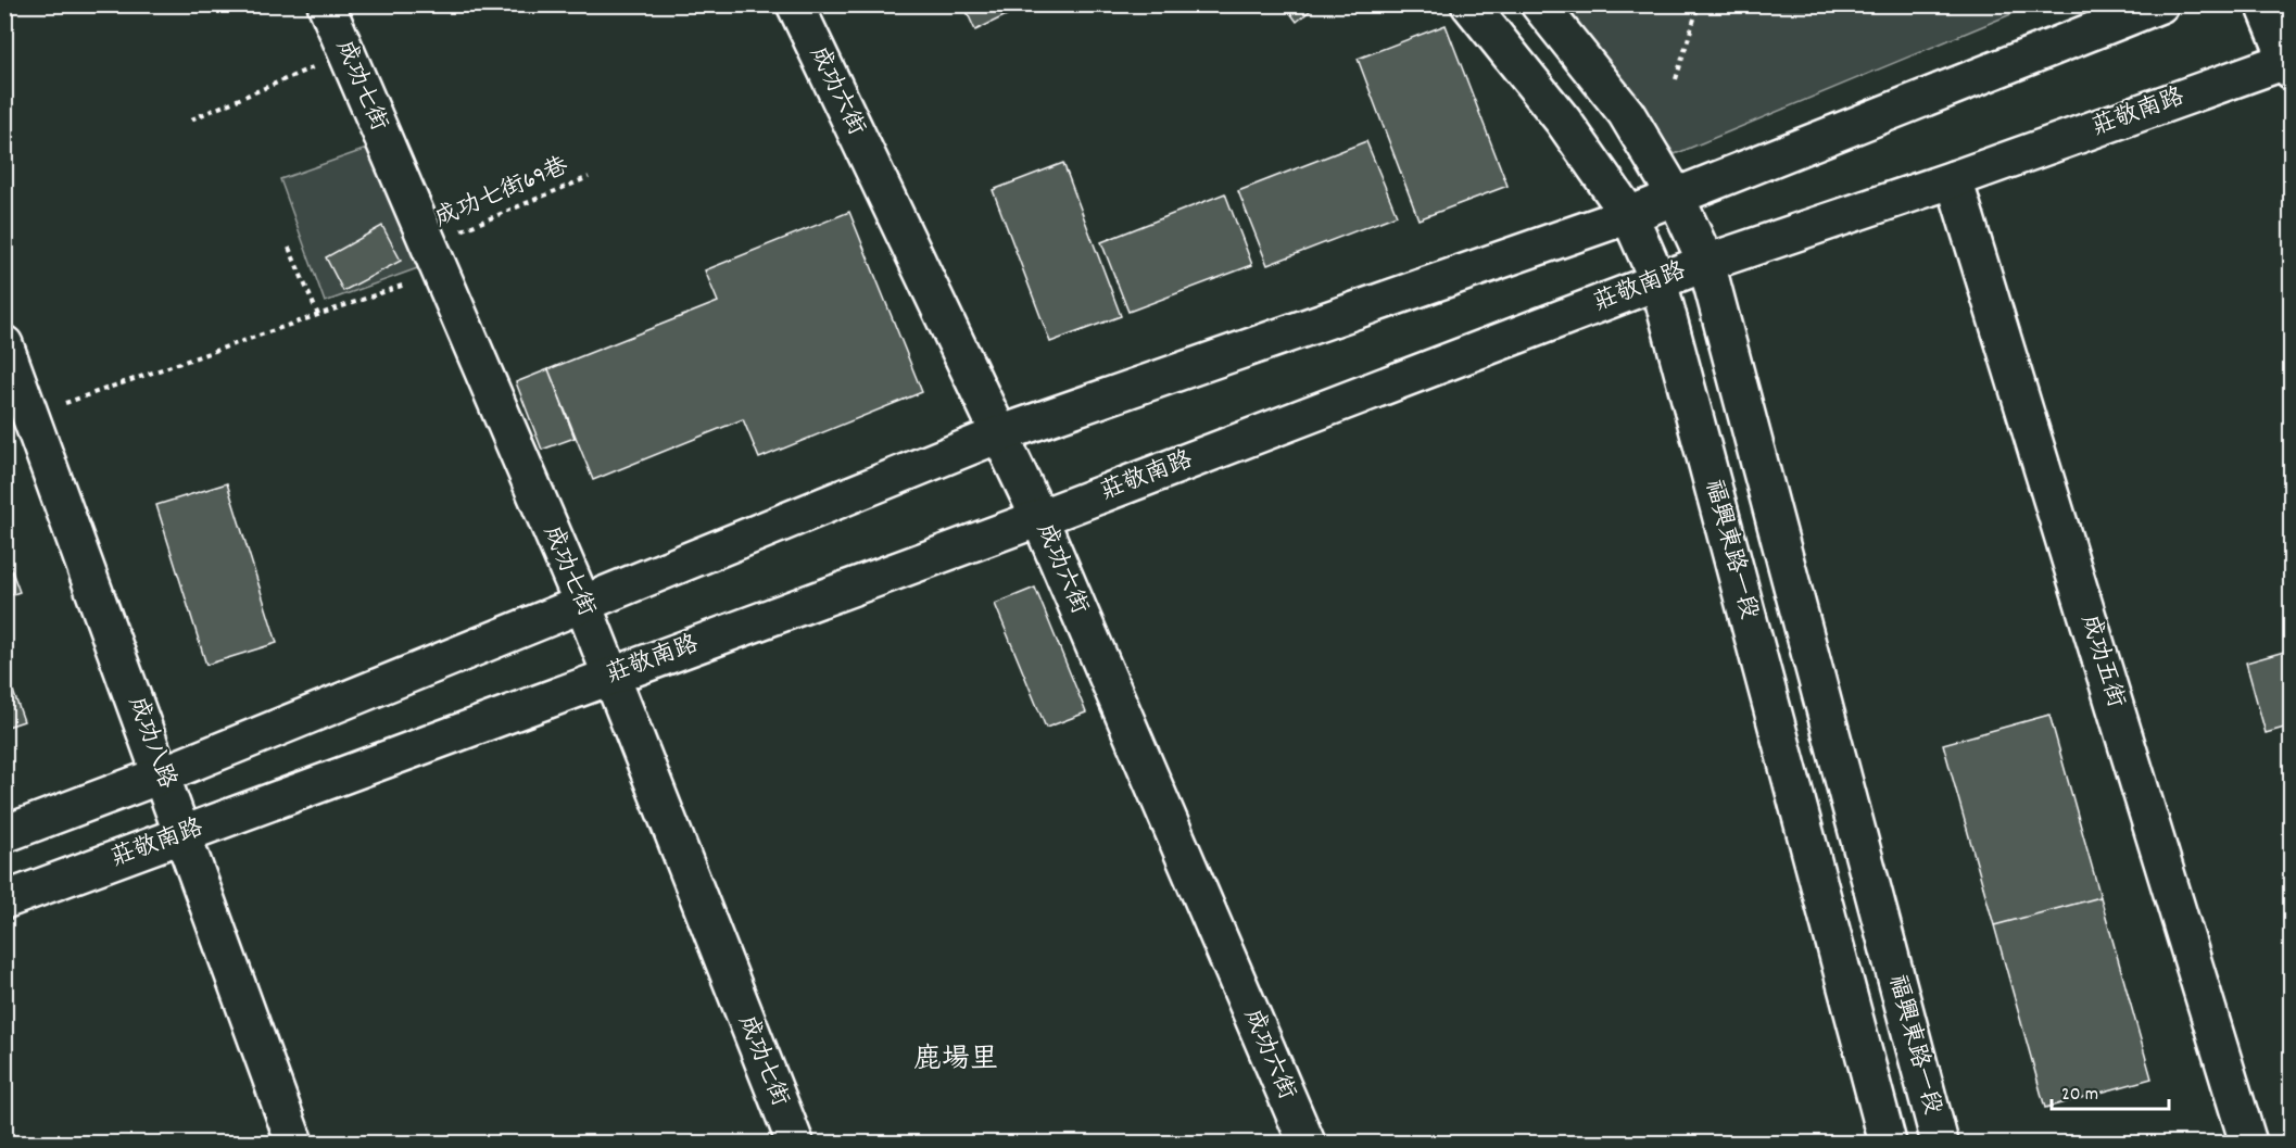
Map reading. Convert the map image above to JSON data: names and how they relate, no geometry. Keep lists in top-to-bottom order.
{
  "streets": {
    "street": [
      "成功七街",
      "成功六街",
      "莊敬南路",
      "福興東路一段",
      "成功五街",
      "成功八路"
    ],
    "path": ["成功七街69巷"]
  },
  "crossings": [
    ["成功七街", "莊敬南路"],
    ["成功七街", "成功七街69巷"],
    ["成功六街", "莊敬南路"],
    ["莊敬南路", "福興東路一段"],
    ["莊敬南路", "成功五街"],
    ["莊敬南路", "成功八路"],
    ["成功七街69巷", "成功八路"]
  ],
  "districts": ["鹿場里"],
  "scale_bar": "20 m"
}
